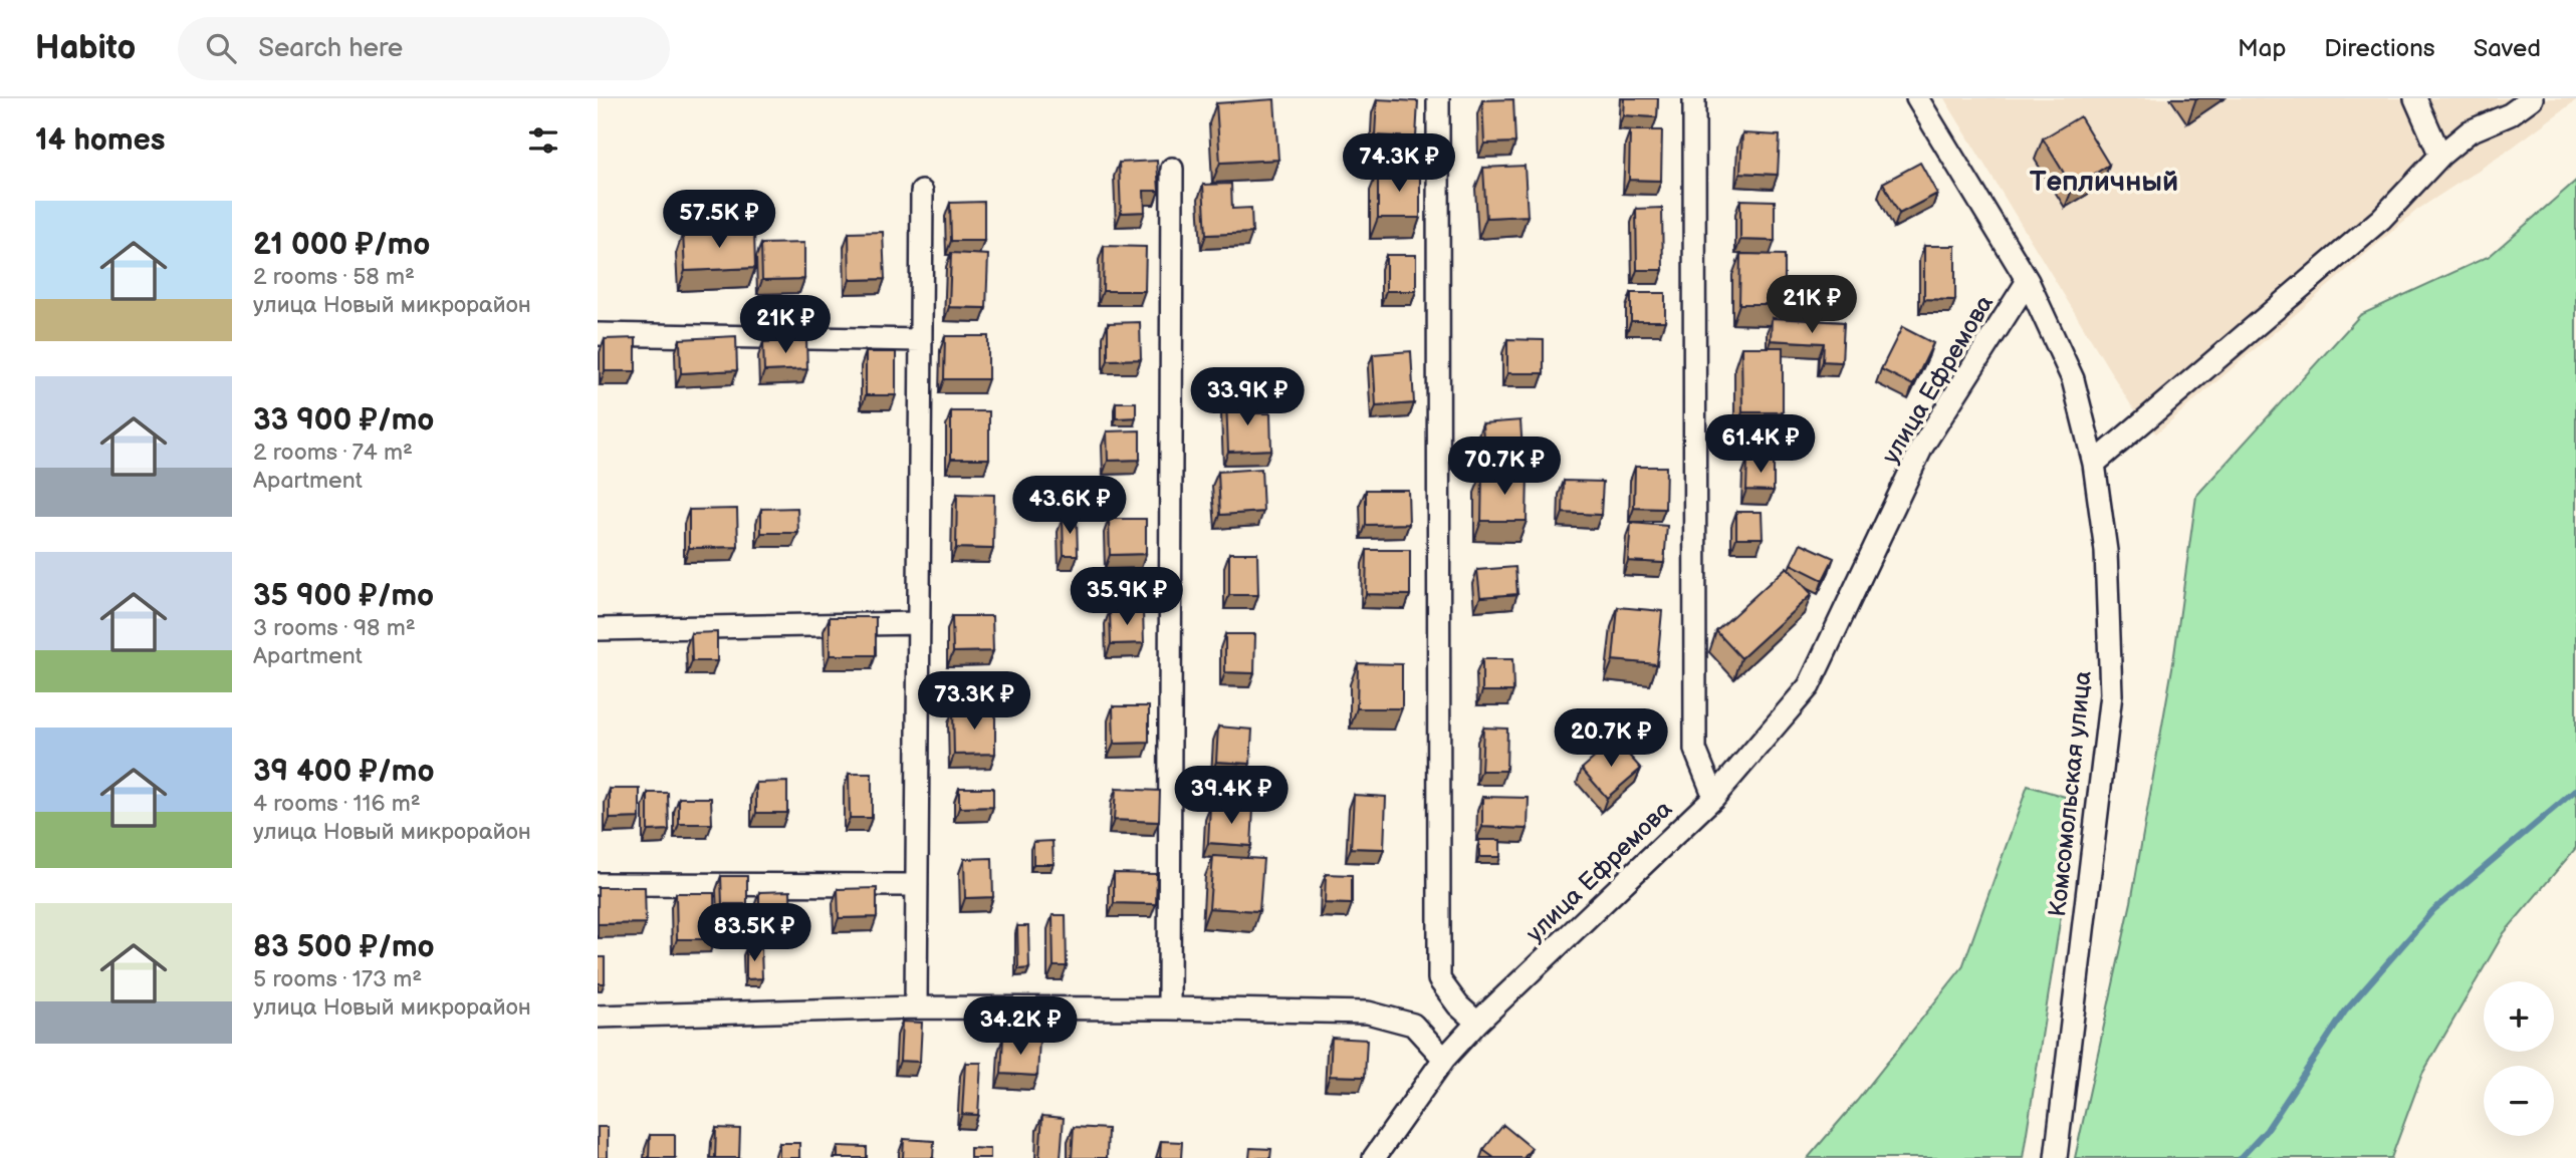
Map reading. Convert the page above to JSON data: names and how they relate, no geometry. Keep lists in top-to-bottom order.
{
  "streets": {
    "street": ["улица Ефремова", "Комсомольская улица"]
  },
  "crossings": [
    ["улица Ефремова", "Комсомольская улица"]
  ],
  "districts": ["Тепличный"],
  "page": {
    "header": "Habito",
    "search": "Search here",
    "nav": ["Map", "Directions", "Saved"],
    "heading": "14 homes",
    "price": [
      "74.3K ₽",
      "57.5K ₽",
      "21K ₽",
      "21K ₽",
      "33.9K ₽",
      "61.4K ₽",
      "70.7K ₽",
      "43.6K ₽",
      "35.9K ₽",
      "73.3K ₽",
      "20.7K ₽",
      "39.4K ₽",
      "83.5K ₽",
      "34.2K ₽"
    ],
    "list": [
      {
        "name": "21 000 ₽/mo",
        "note": "2 rooms · 58 m² · улица Новый микрорайон"
      },
      {
        "name": "33 900 ₽/mo",
        "note": "2 rooms · 74 m² · Apartment"
      },
      {
        "name": "35 900 ₽/mo",
        "note": "3 rooms · 98 m² · Apartment"
      },
      {
        "name": "39 400 ₽/mo",
        "note": "4 rooms · 116 m² · улица Новый микрорайон"
      },
      {
        "name": "83 500 ₽/mo",
        "note": "5 rooms · 173 m² · улица Новый микрорайон"
      }
    ],
    "map_buttons": ["+", "−"]
  }
}
